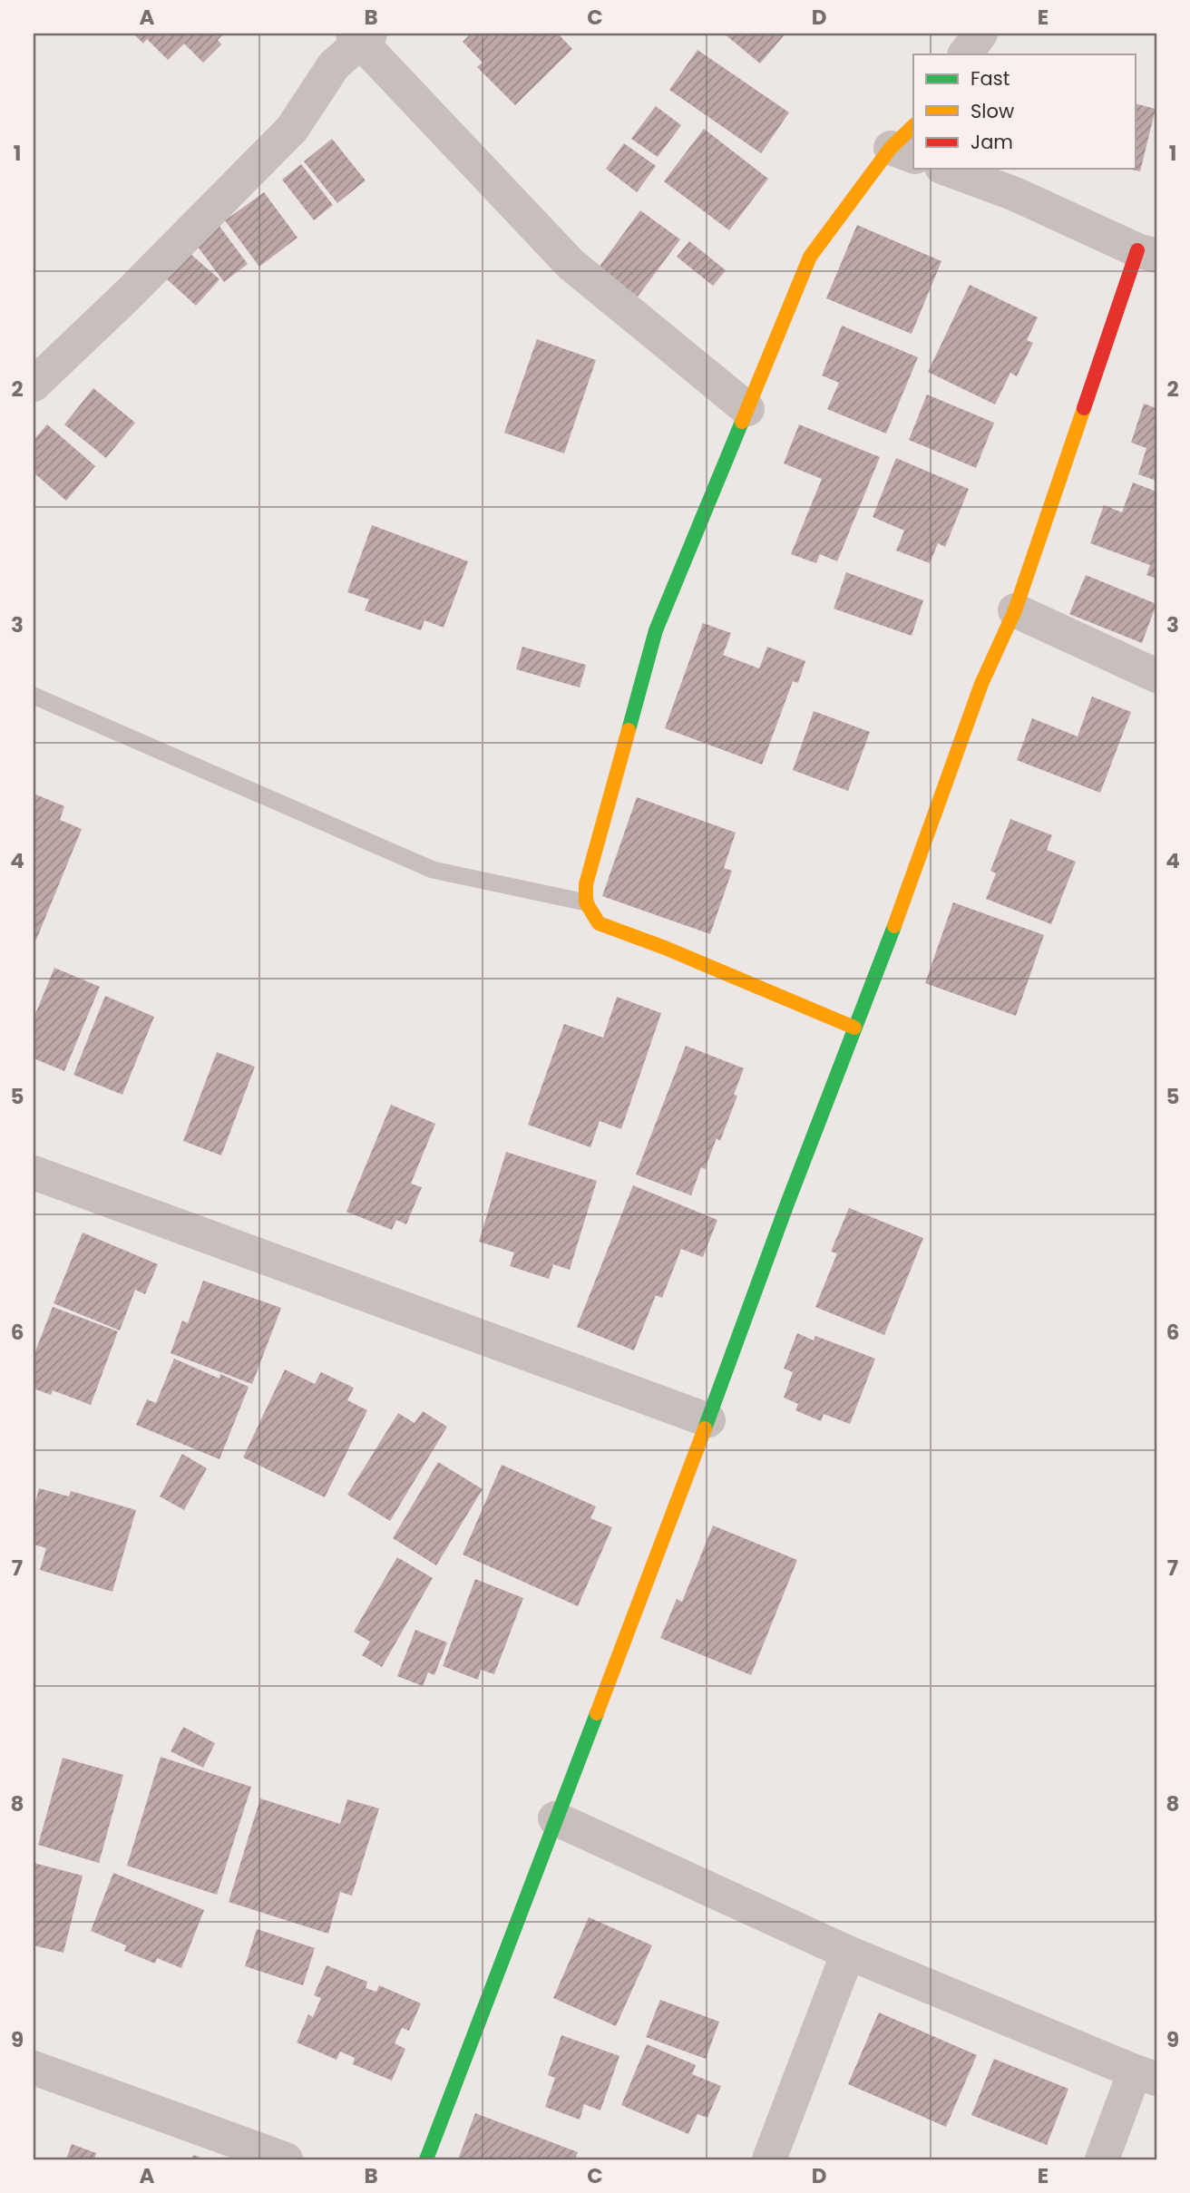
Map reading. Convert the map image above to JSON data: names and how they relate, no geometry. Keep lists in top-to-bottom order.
{
  "legend": ["Fast", "Slow", "Jam"],
  "grid": {
    "columns": [
      "A",
      "B",
      "C",
      "D",
      "E"
    ],
    "rows": [
      "1",
      "2",
      "3",
      "4",
      "5",
      "6",
      "7",
      "8",
      "9"
    ]
  }
}
